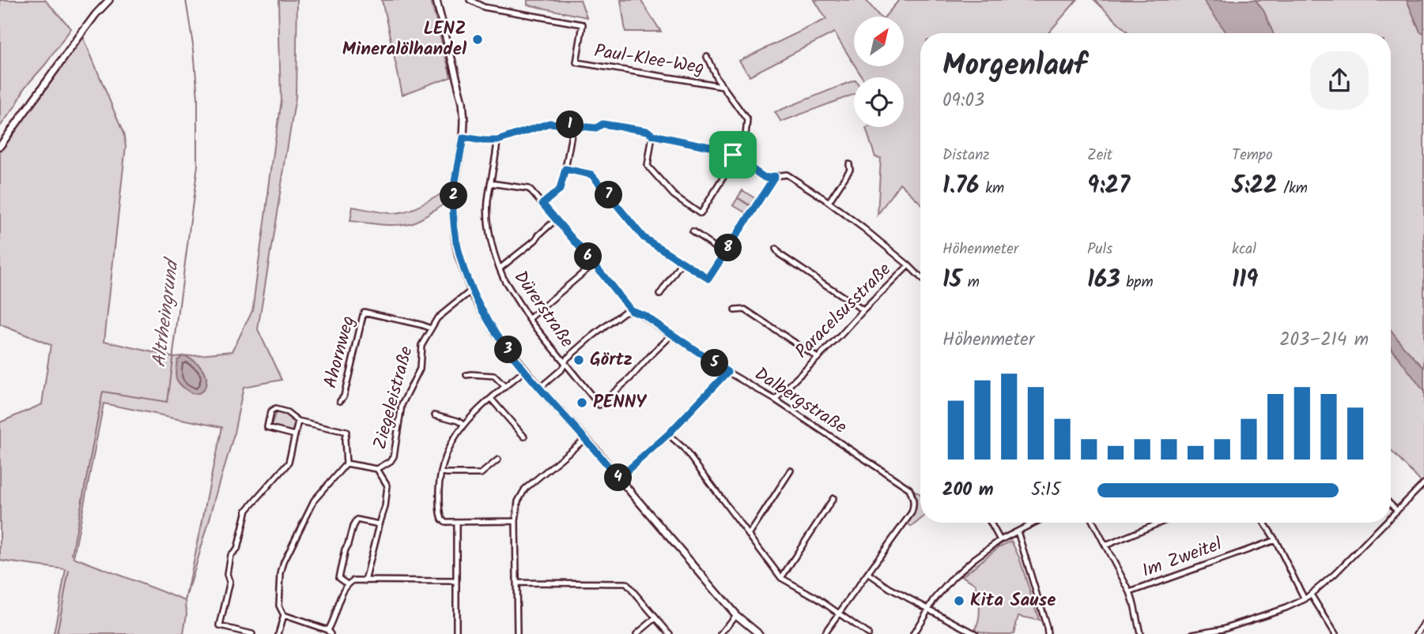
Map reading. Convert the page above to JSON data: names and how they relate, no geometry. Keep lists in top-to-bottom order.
{
  "streets": {
    "street": [
      "Paul-Klee-Weg",
      "Dürerstraße",
      "Paracelsusstraße",
      "Ahornweg",
      "Ziegeleistraße",
      "Dalbergstraße",
      "Im Zweitel"
    ]
  },
  "crossings": [
    ["Dürerstraße", "Dalbergstraße"],
    ["Paracelsusstraße", "Dalbergstraße"],
    ["Ahornweg", "Ziegeleistraße"]
  ],
  "water": ["Altrheingrund"],
  "places": [
    "LENZ Mineralölhandel",
    "Görtz",
    "PENNY",
    "Kita Sause"
  ],
  "north": "top right",
  "page": {
    "heading": ["Morgenlauf", "09:03"],
    "pins": [
      "1",
      "7",
      "2",
      "8",
      "6",
      "3",
      "5",
      "4"
    ],
    "stats": [
      ["Distanz", "1.76 km"],
      ["Zeit", "9:27"],
      ["Tempo", "5:22 /km"],
      ["Höhenmeter", "15 m"],
      ["Puls", "163 bpm"],
      ["kcal", "119"]
    ],
    "chart": ["Höhenmeter", "203–214 m"],
    "list": [
      {
        "name": "200 m",
        "note": "5:15"
      }
    ]
  }
}
